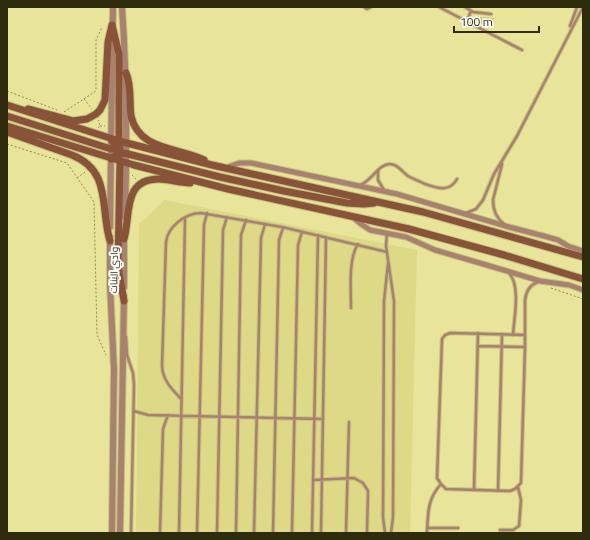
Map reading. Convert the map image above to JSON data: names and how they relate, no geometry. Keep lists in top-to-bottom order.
{
  "streets": {
    "street": ["وادي البنات"]
  },
  "scale_bar": "100 m"
}
